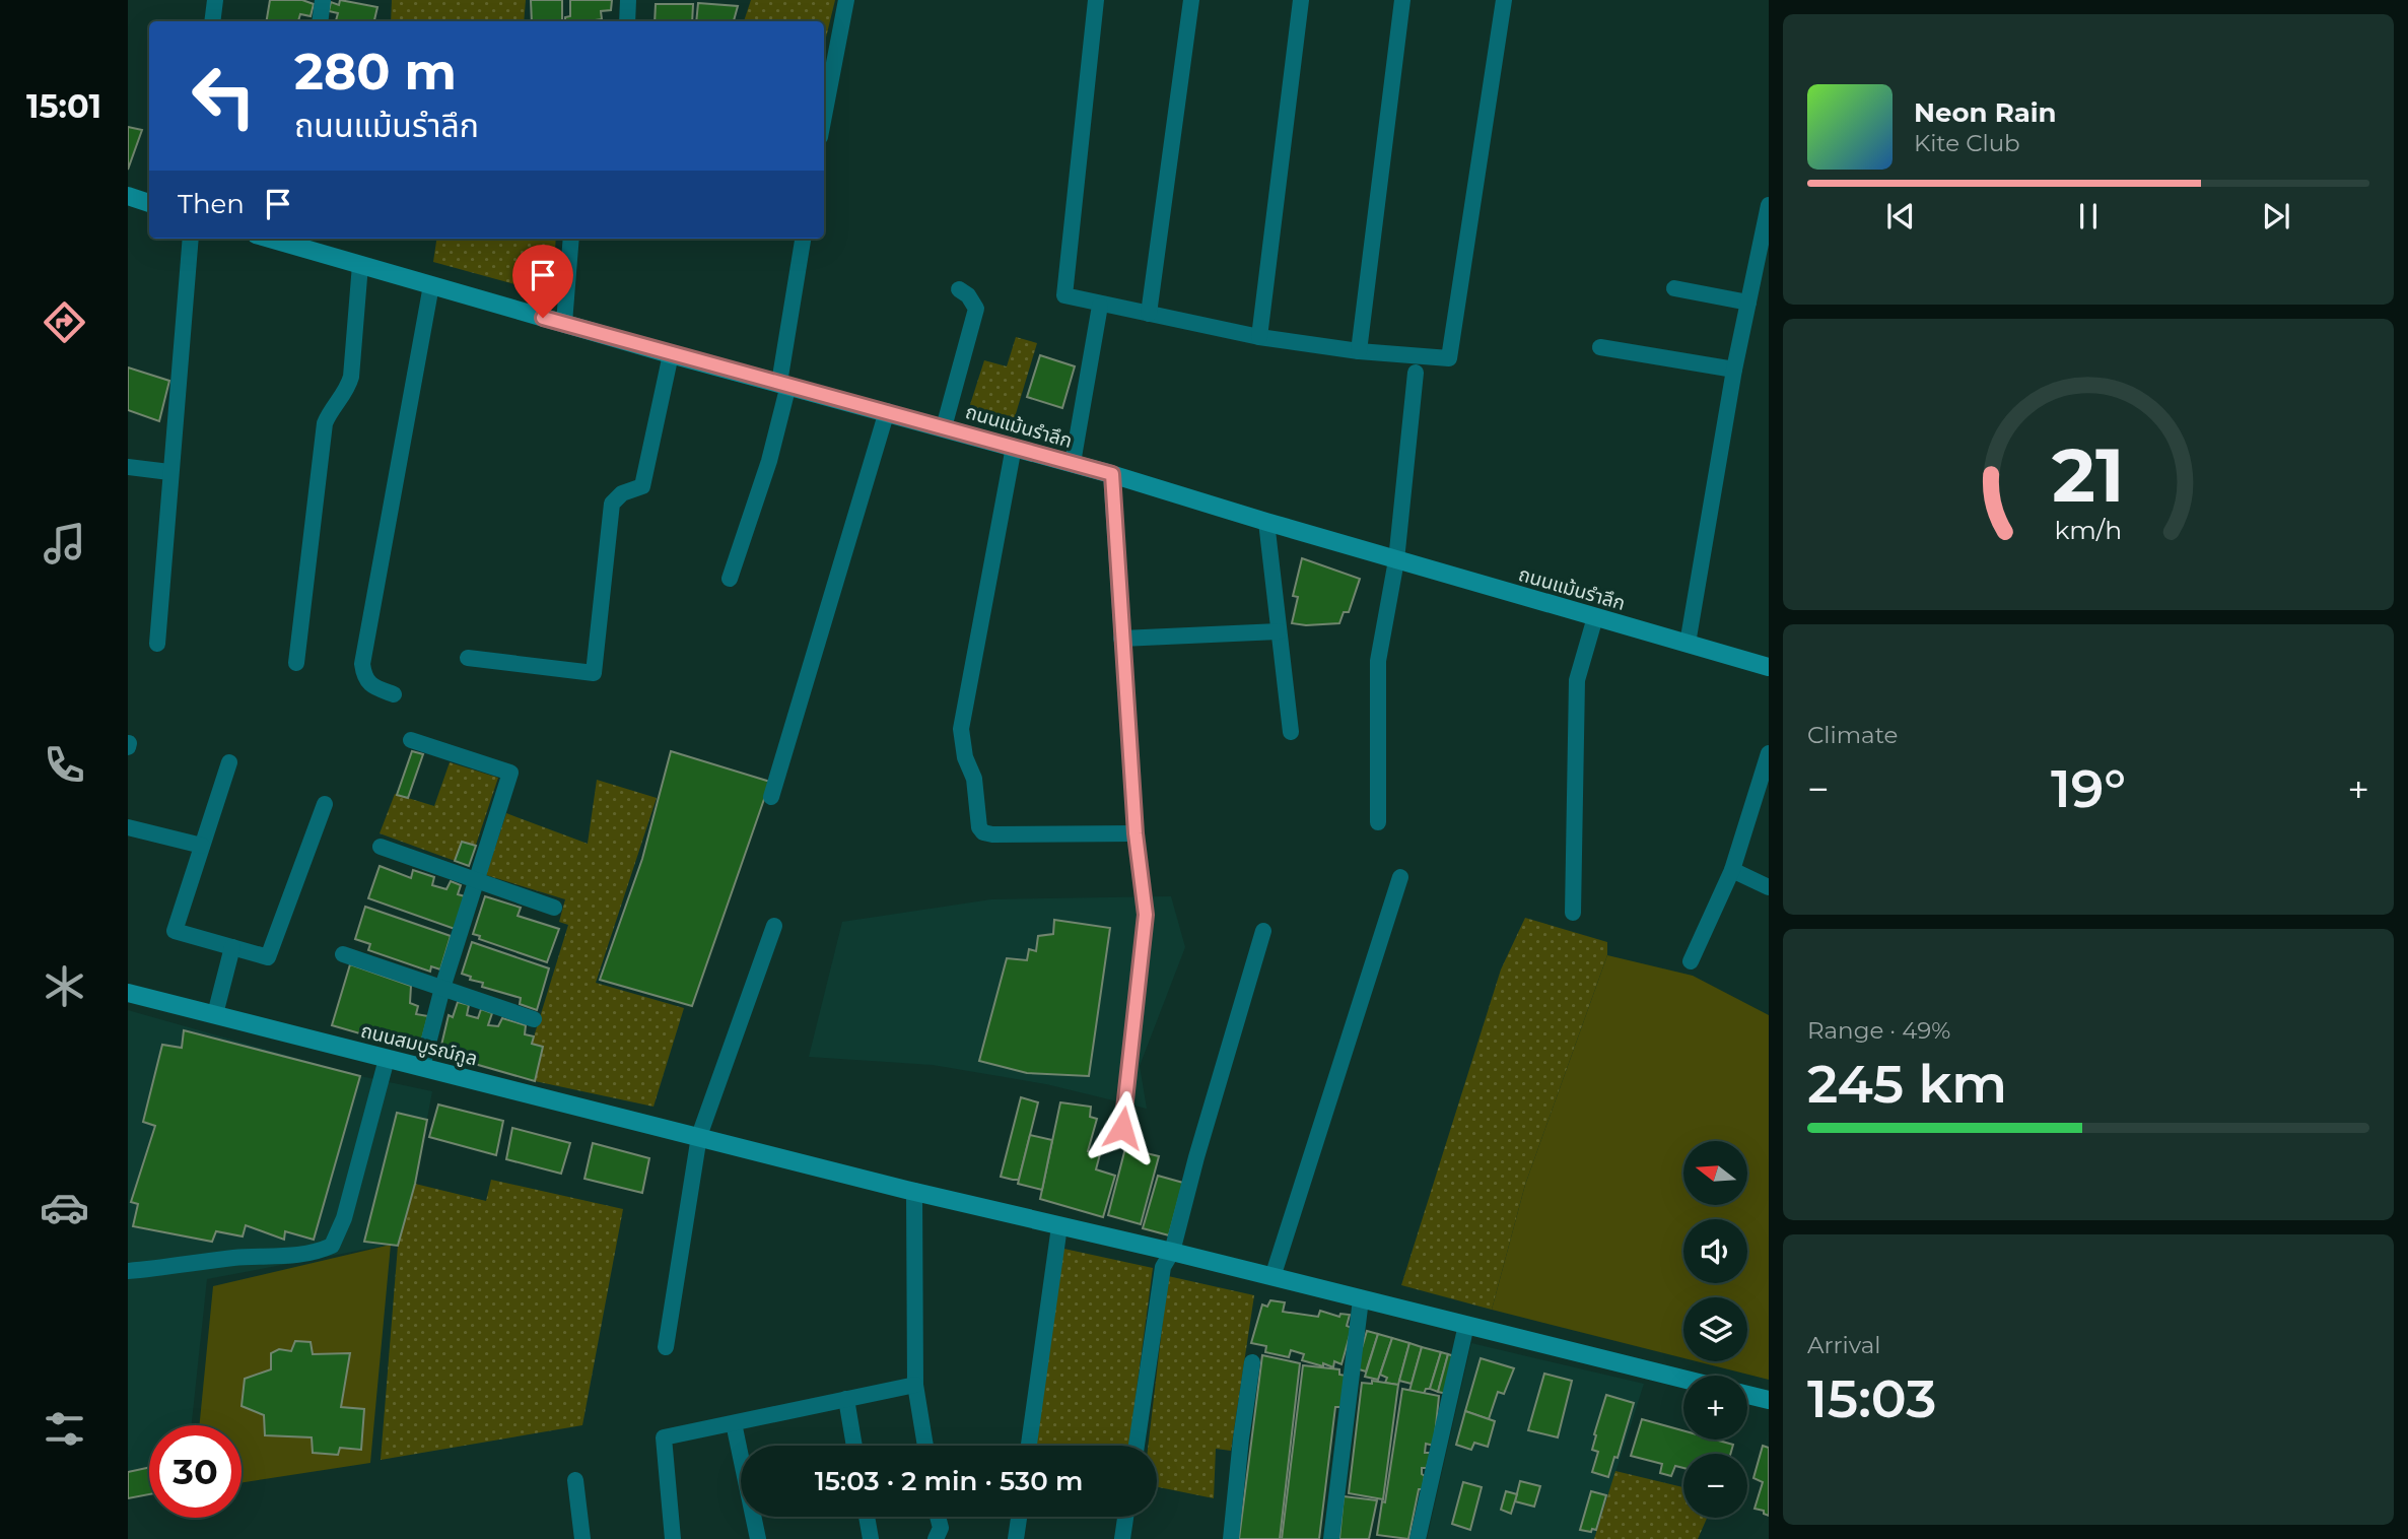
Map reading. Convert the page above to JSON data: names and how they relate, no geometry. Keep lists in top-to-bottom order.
{
  "streets": {
    "street": ["ถนนแม้นรำลึก", "ถนนสมบูรณ์กูล"]
  },
  "north": "left",
  "page": {
    "tabs": "15:01",
    "turn": ["280 m", "ถนนแม้นรำลึก"],
    "song": ["Neon Rain", "Kite Club"],
    "then": "Then",
    "tile": [
      "Climate",
      ["Range · 49%", "245 km"],
      ["Arrival", "15:03"]
    ],
    "heat": ["−", "19°", "+"],
    "map_buttons": ["+", "−"],
    "limit": "30",
    "trip": "15:03 · 2 min · 530 m",
    "gauge": ["21", "km/h"]
  }
}
